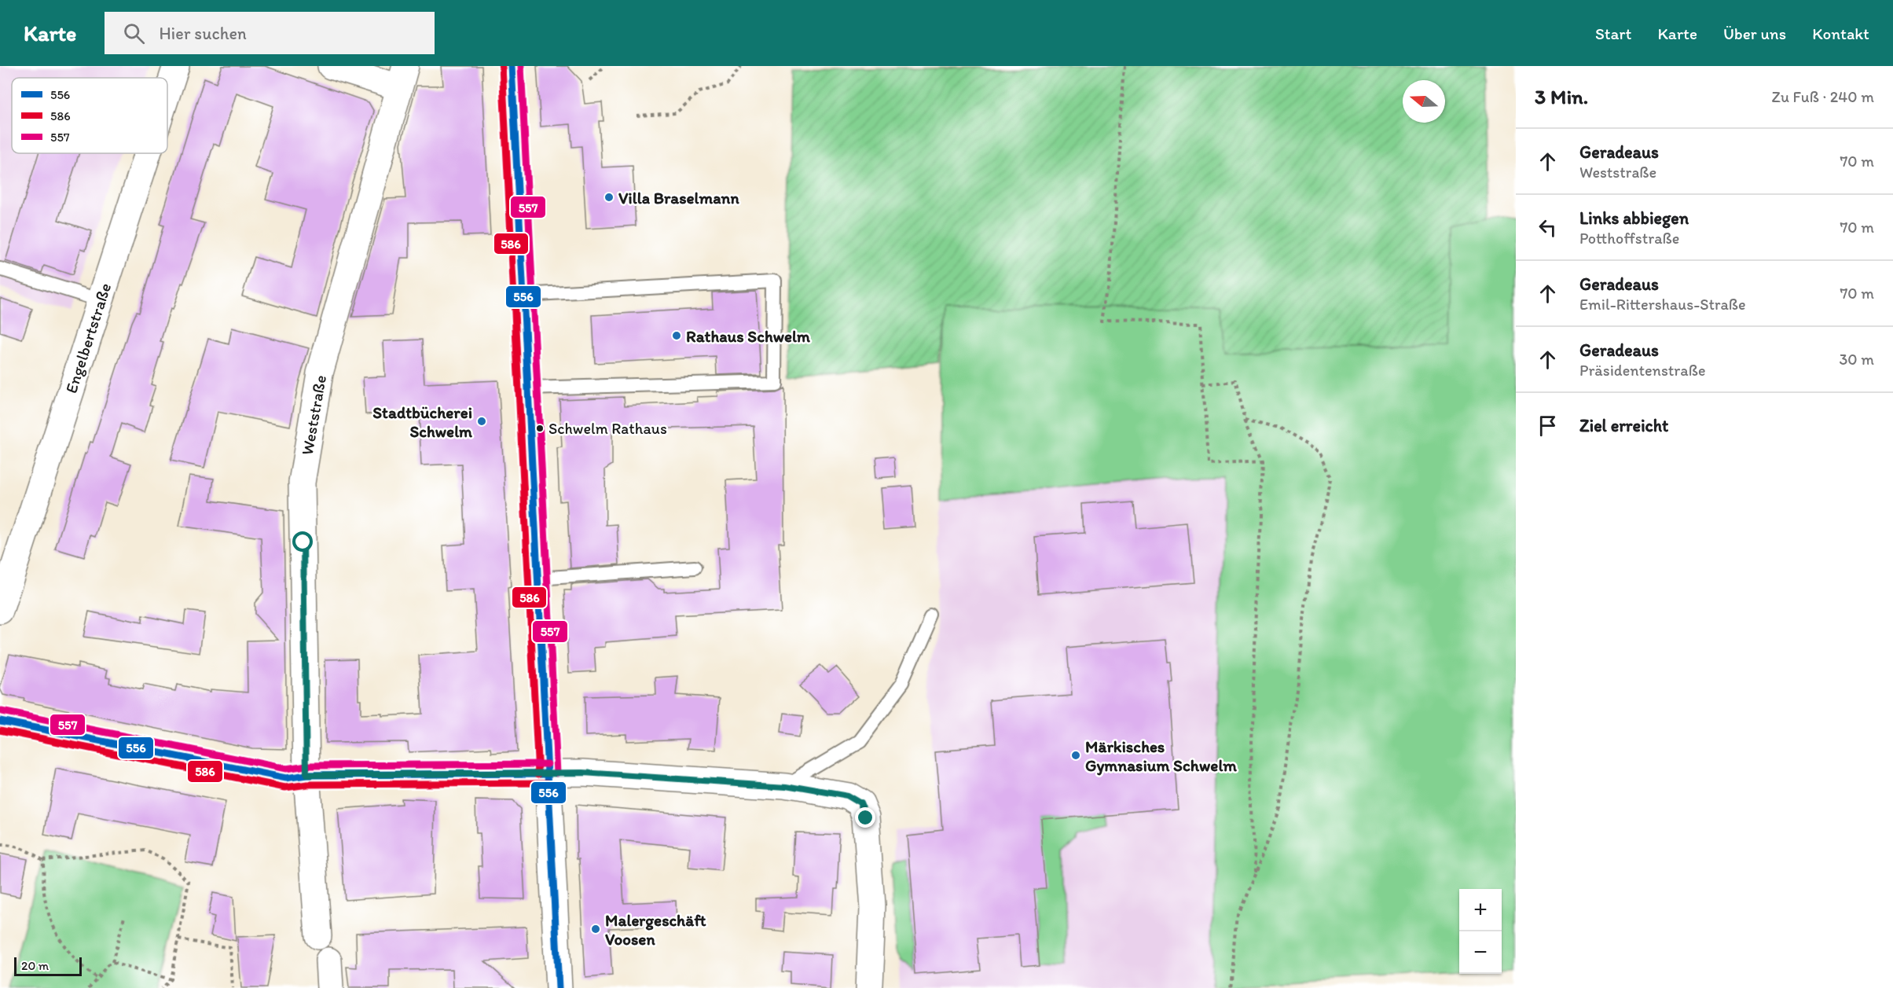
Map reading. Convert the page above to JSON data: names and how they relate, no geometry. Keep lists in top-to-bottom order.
{
  "streets": {
    "street": ["Engelbertstraße", "Weststraße"]
  },
  "places": [
    "Villa Braselmann",
    "Rathaus Schwelm",
    "Stadtbücherei Schwelm",
    "Schwelm Rathaus",
    "Märkisches Gymnasium Schwelm",
    "Malergeschäft Voosen"
  ],
  "lines": ["transit line 556", "transit line 557", "transit line 586"],
  "legend": ["556", "586", "557"],
  "scale_bar": "20 m",
  "north": "left",
  "page": {
    "header": "Karte",
    "search": "Hier suchen",
    "nav": [
      "Start",
      "Karte",
      "Über uns",
      "Kontakt"
    ],
    "heading": ["3 Min.", "Zu Fuß · 240 m"],
    "list": [
      ["Geradeaus", "Weststraße", "70 m"],
      ["Links abbiegen", "Potthoffstraße", "70 m"],
      ["Geradeaus", "Emil-Rittershaus-Straße", "70 m"],
      ["Geradeaus", "Präsidentenstraße", "30 m"],
      "Ziel erreicht"
    ],
    "map_buttons": ["+", "−"],
    "scale": "20 m"
  }
}
